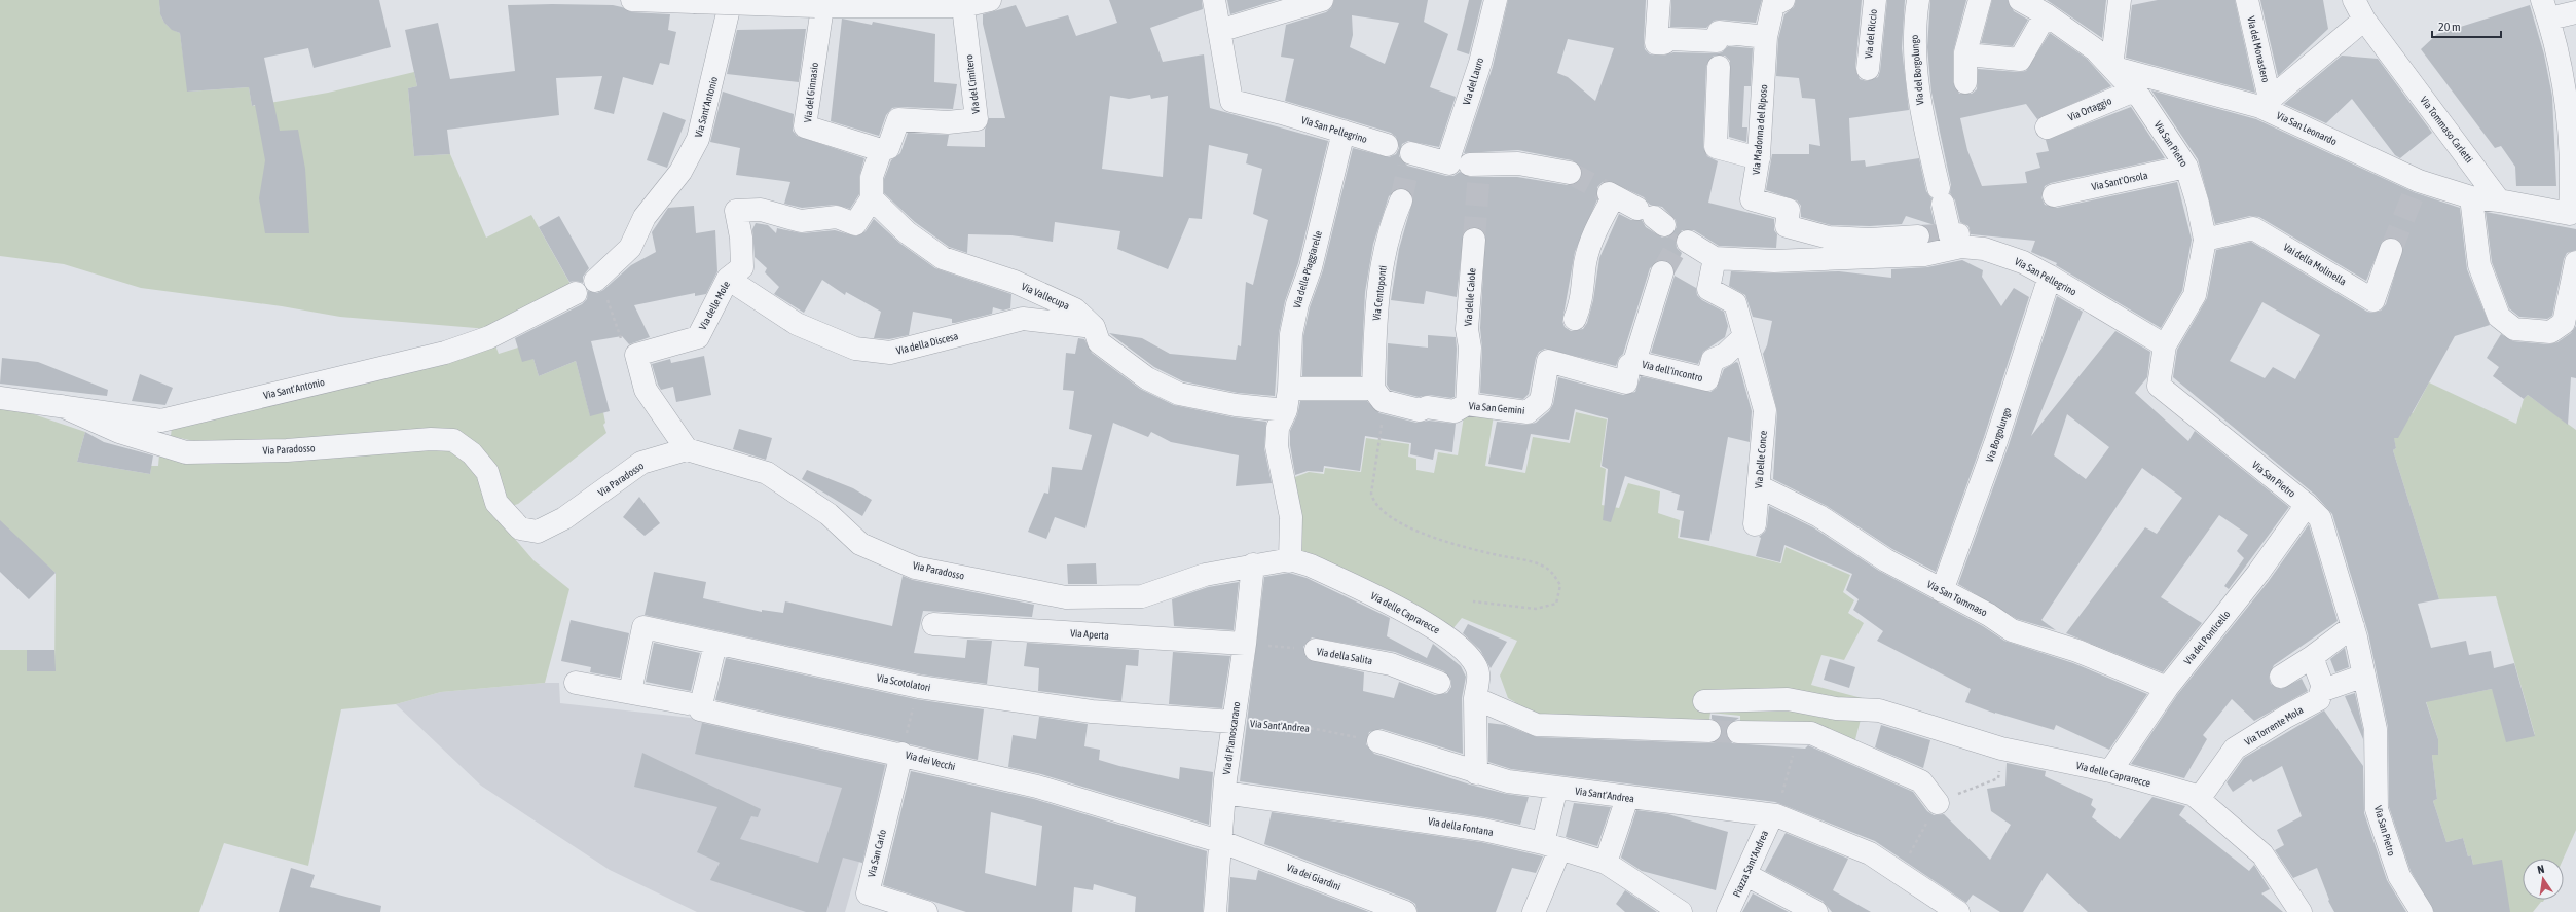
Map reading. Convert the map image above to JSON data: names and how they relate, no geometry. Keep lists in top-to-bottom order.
{
  "streets": {
    "street": [
      "Via del Riccio",
      "Via del Monastero",
      "Via del Borgolungo",
      "Via del Lauro",
      "Via del Cimitero",
      "Via del Ginnasio",
      "Via Sant'Antonio",
      "Via Ortaggio",
      "Via San Leonardo",
      "Via San Pellegrino",
      "Via Madonna del Riposo",
      "Via Tommaso Carletti",
      "Via San Pietro",
      "Via Sant'Orsola",
      "Vai della Molinella",
      "Via delle Piaggiarelle",
      "Via Centoponti",
      "Via Vallecupa",
      "Via delle Caiole",
      "Via delle Mole",
      "Via della Discesa",
      "Via dell'incontro",
      "Via San Gemini",
      "Via Borgolungo",
      "Via Paradosso",
      "Via Delle Conce",
      "Via San Tommaso",
      "Via delle Caprarecce",
      "Via Aperta",
      "Via del Ponticello",
      "Via della Salita",
      "Via Scotolatori",
      "Via Sant'Andrea",
      "Via Torrente Mola",
      "Via di Pianoscarano",
      "Via dei Vecchi",
      "Via della Fontana",
      "Via San Carlo",
      "Piazza Sant'Andrea",
      "Via dei Giardini"
    ]
  },
  "crossings": [
    ["Via del Monastero", "Via San Leonardo"],
    ["Via del Cimitero", "Via del Ginnasio"],
    ["Via Sant'Antonio", "Via Paradosso"],
    ["Via Ortaggio", "Via San Pietro"],
    ["Via San Leonardo", "Via Tommaso Carletti"],
    ["Via San Leonardo", "Via San Pietro"],
    ["Via San Pellegrino", "Via San Pietro"],
    ["Via San Pellegrino", "Via delle Piaggiarelle"],
    ["Via San Pellegrino", "Via Borgolungo"],
    ["Via San Pellegrino", "Via Delle Conce"],
    ["Via San Pietro", "Via Sant'Orsola"],
    ["Via San Pietro", "Vai della Molinella"],
    ["Via San Pietro", "Via del Ponticello"],
    ["Via San Pietro", "Via Torrente Mola"],
    ["Via delle Piaggiarelle", "Via Vallecupa"],
    ["Via delle Piaggiarelle", "Via San Gemini"],
    ["Via Centoponti", "Via San Gemini"],
    ["Via Vallecupa", "Via delle Mole"],
    ["Via Vallecupa", "Via della Discesa"],
    ["Via Vallecupa", "Via San Gemini"],
    ["Via delle Caiole", "Via San Gemini"],
    ["Via delle Mole", "Via della Discesa"],
    ["Via dell'incontro", "Via San Gemini"],
    ["Via dell'incontro", "Via Delle Conce"],
    ["Via Borgolungo", "Via San Tommaso"],
    ["Via Paradosso", "Via delle Caprarecce"],
    ["Via Paradosso", "Via di Pianoscarano"],
    ["Via Delle Conce", "Via San Tommaso"],
    ["Via San Tommaso", "Via del Ponticello"],
    ["Via delle Caprarecce", "Via del Ponticello"],
    ["Via delle Caprarecce", "Via Sant'Andrea"],
    ["Via delle Caprarecce", "Via Torrente Mola"],
    ["Via delle Caprarecce", "Via di Pianoscarano"],
    ["Via Aperta", "Via della Salita"],
    ["Via Aperta", "Via di Pianoscarano"],
    ["Via della Salita", "Via di Pianoscarano"],
    ["Via Scotolatori", "Via Sant'Andrea"],
    ["Via Scotolatori", "Via di Pianoscarano"],
    ["Via Scotolatori", "Via dei Vecchi"],
    ["Via Sant'Andrea", "Via di Pianoscarano"],
    ["Via Sant'Andrea", "Piazza Sant'Andrea"],
    ["Via di Pianoscarano", "Via dei Vecchi"],
    ["Via di Pianoscarano", "Via della Fontana"],
    ["Via di Pianoscarano", "Via dei Giardini"],
    ["Via dei Vecchi", "Via San Carlo"],
    ["Via dei Vecchi", "Via dei Giardini"]
  ],
  "scale_bar": "20 m",
  "north": "top"
}
